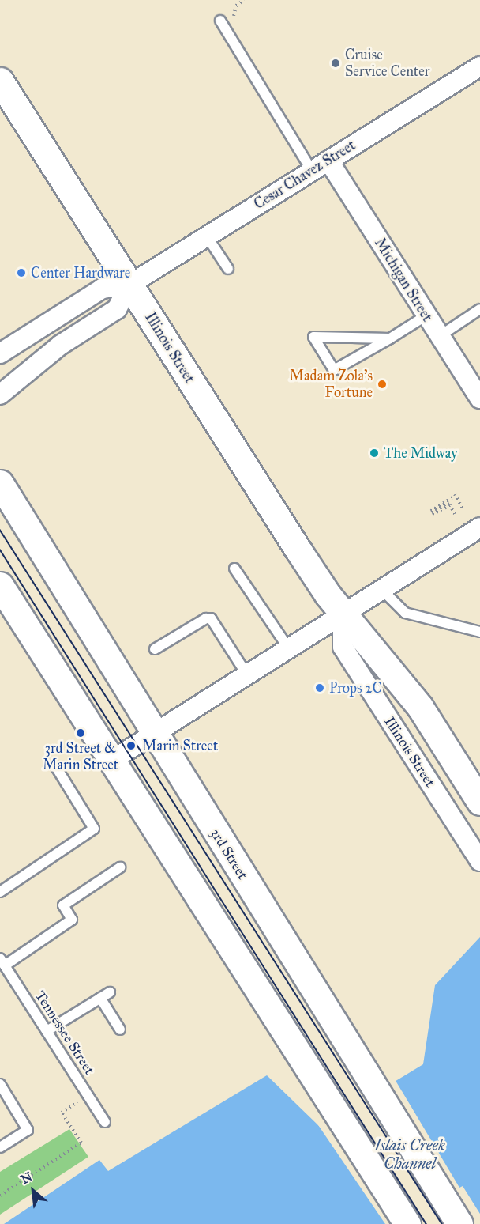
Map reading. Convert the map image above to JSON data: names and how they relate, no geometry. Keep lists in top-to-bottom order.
{
  "streets": {
    "main road": ["Illinois Street", "3rd Street"],
    "street": ["Cesar Chavez Street", "Michigan Street"],
    "lane": ["Tennessee Street"]
  },
  "crossings": [
    ["Cesar Chavez Street", "Michigan Street"],
    ["Cesar Chavez Street", "Illinois Street"]
  ],
  "water": ["Islais Creek Channel"],
  "places": [
    "Cruise Service Center",
    "Center Hardware",
    "Madam Zola's Fortune",
    "The Midway",
    "Props 2C",
    "3rd Street & Marin Street",
    "Marin Street"
  ],
  "north": "top left"
}
